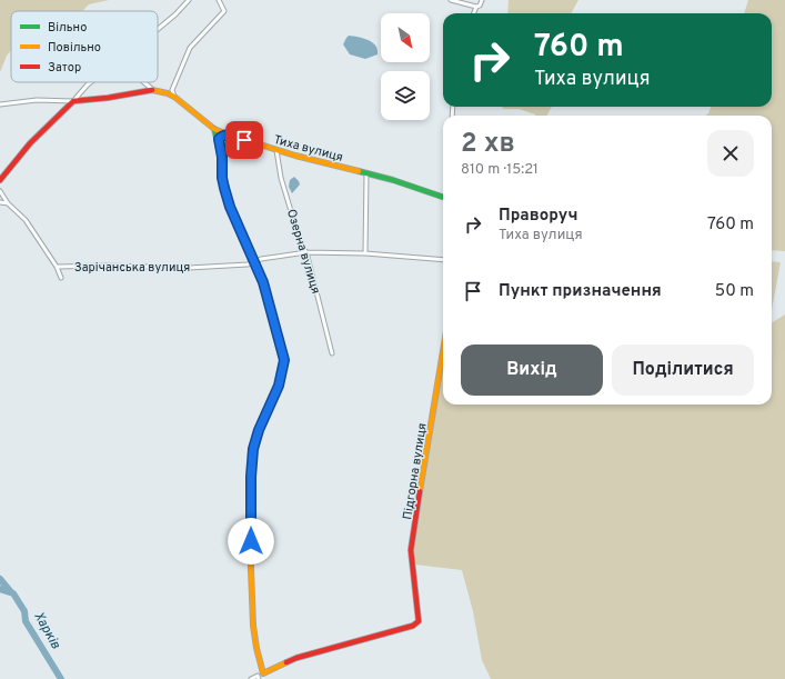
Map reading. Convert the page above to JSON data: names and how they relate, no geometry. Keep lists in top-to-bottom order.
{
  "streets": {
    "street": [
      "Тиха вулиця",
      "Озерна вулиця",
      "Зарічанська вулиця",
      "Підгорна вулиця"
    ]
  },
  "crossings": [
    ["Тиха вулиця", "Озерна вулиця"],
    ["Озерна вулиця", "Зарічанська вулиця"]
  ],
  "water": ["Харків"],
  "legend": ["Вільно", "Повільно", "Затор"],
  "north": "bottom right",
  "page": {
    "turn": ["760 m", "Тиха вулиця"],
    "heading": ["2 хв", "810 m · 15:21"],
    "list": [
      {
        "name": "Праворуч",
        "note": "Тиха вулиця",
        "value": "760 m"
      },
      {
        "name": "Пункт призначення",
        "value": "50 m"
      }
    ],
    "buttons": ["Вихід", "Поділитися"]
  }
}
